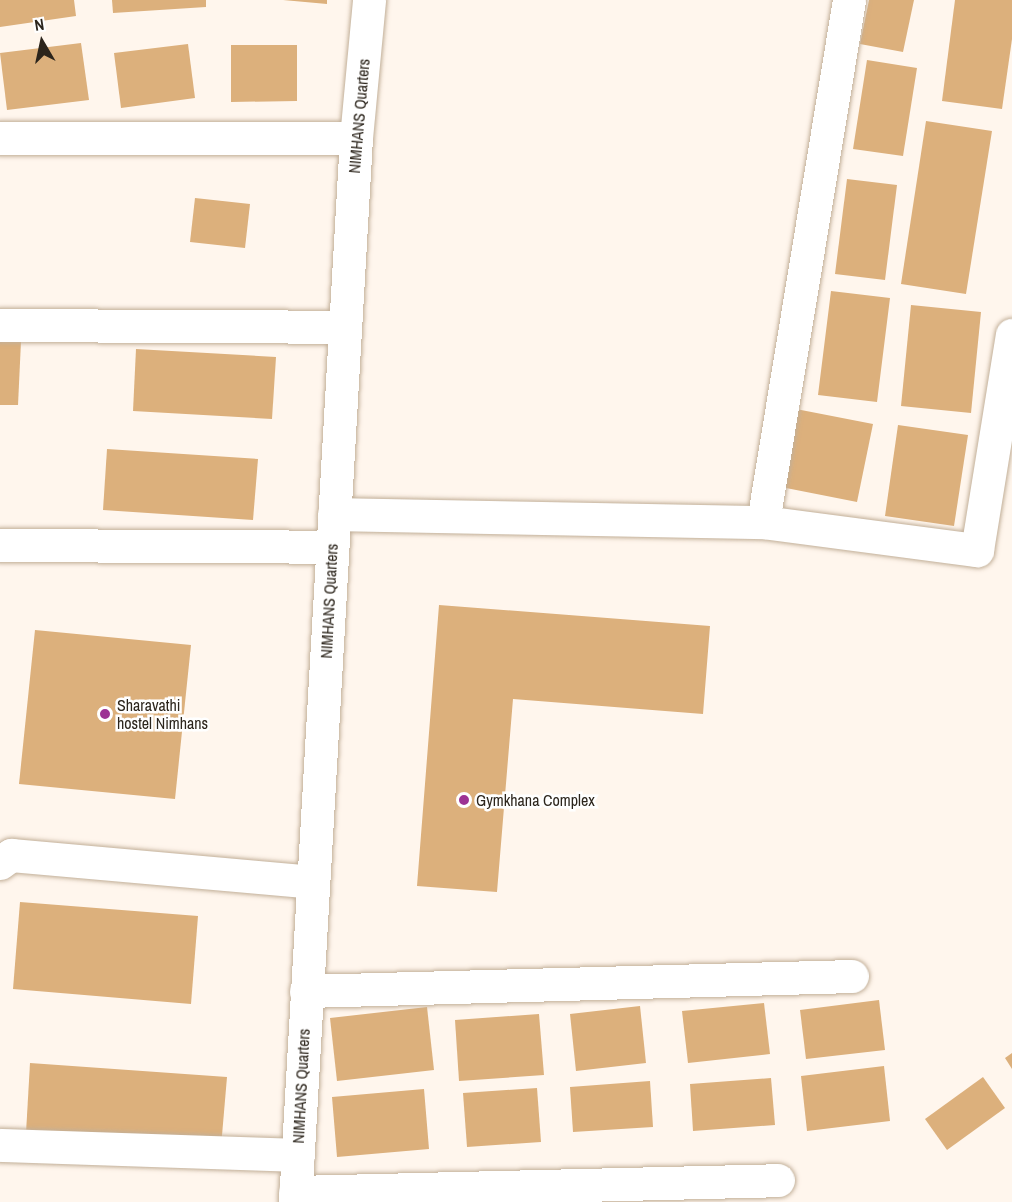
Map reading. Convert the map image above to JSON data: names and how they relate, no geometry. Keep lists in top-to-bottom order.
{
  "streets": {
    "lane": ["NIMHANS Quarters"]
  },
  "places": ["Sharavathi hostel Nimhans", "Gymkhana Complex"],
  "north": "top"
}
